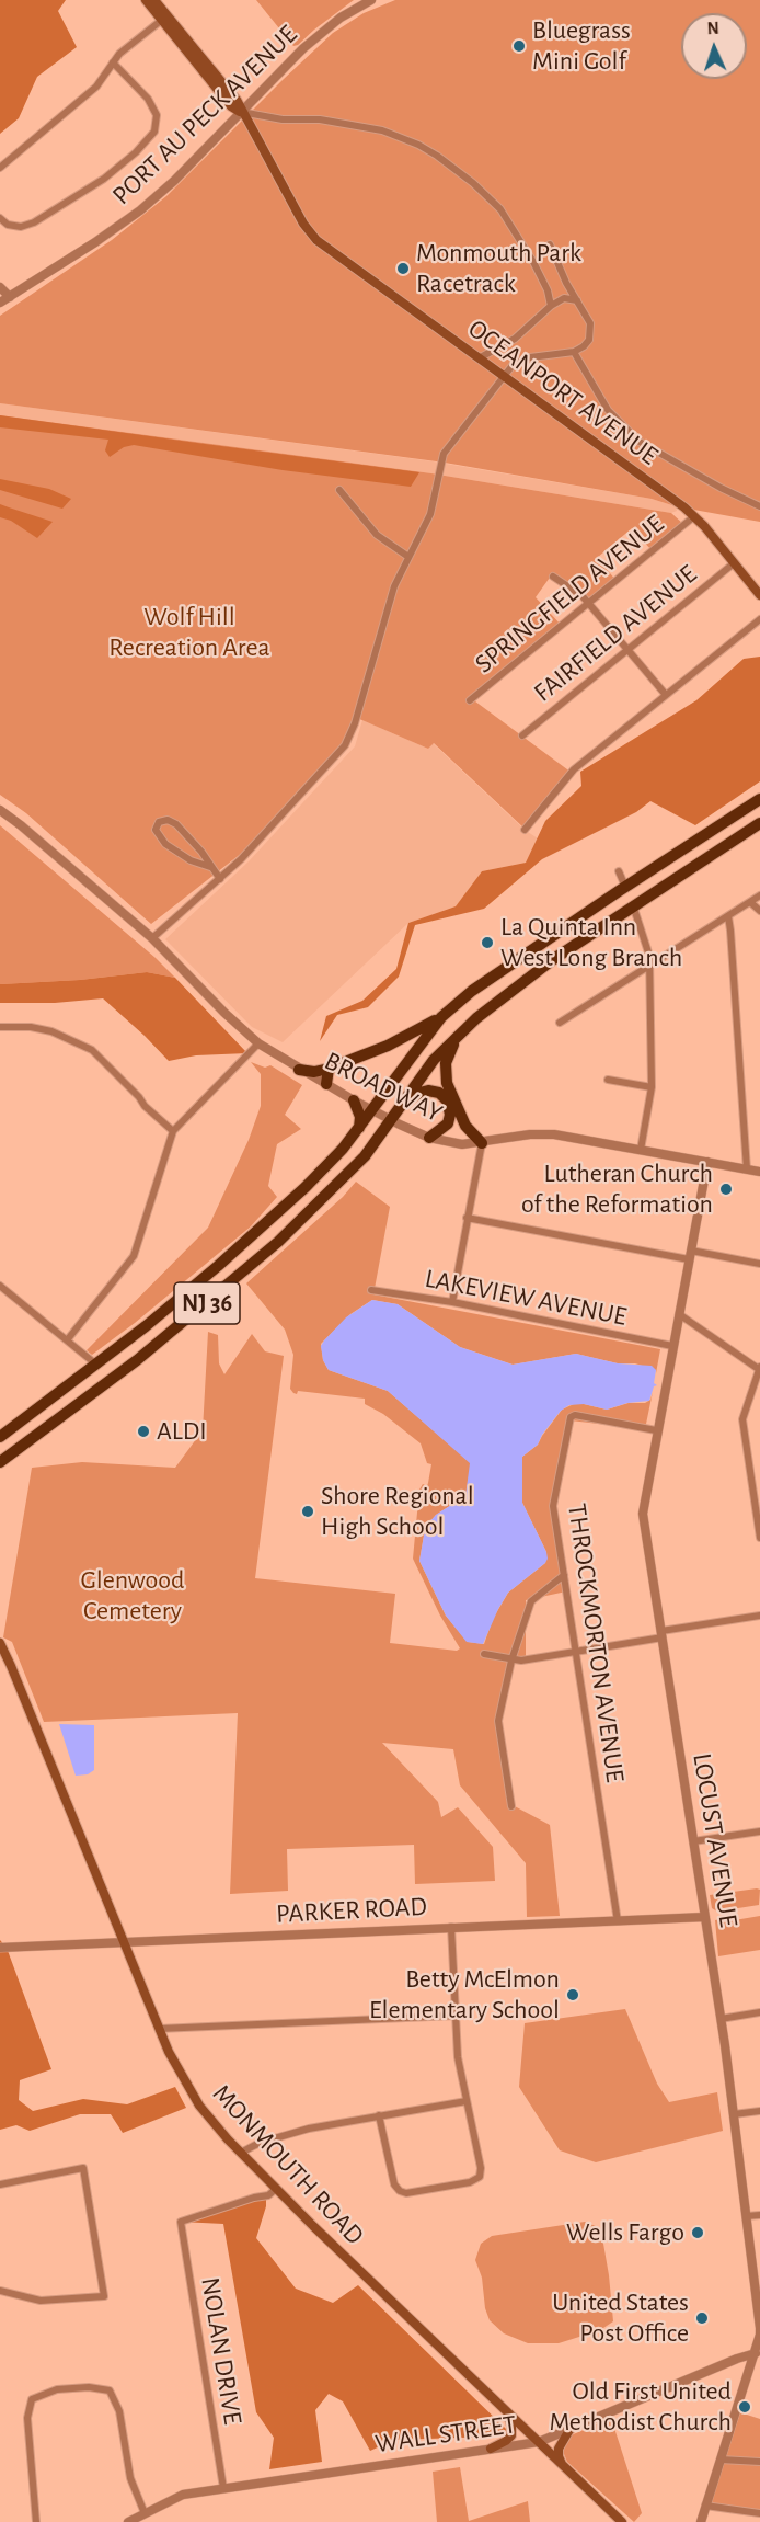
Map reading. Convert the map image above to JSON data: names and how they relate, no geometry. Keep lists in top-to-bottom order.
{
  "streets": {
    "highway": ["NJ 36"],
    "main road": ["OCEANPORT AVENUE", "MONMOUTH ROAD"],
    "street": [
      "PORT AU PECK AVENUE",
      "SPRINGFIELD AVENUE",
      "FAIRFIELD AVENUE",
      "BROADWAY",
      "LAKEVIEW AVENUE",
      "THROCKMORTON AVENUE",
      "LOCUST AVENUE",
      "PARKER ROAD",
      "NOLAN DRIVE",
      "WALL STREET"
    ]
  },
  "crossings": [
    ["PORT AU PECK AVENUE", "OCEANPORT AVENUE"],
    ["OCEANPORT AVENUE", "SPRINGFIELD AVENUE"],
    ["OCEANPORT AVENUE", "FAIRFIELD AVENUE"],
    ["BROADWAY", "NJ 36"],
    ["BROADWAY", "LOCUST AVENUE"],
    ["LAKEVIEW AVENUE", "LOCUST AVENUE"],
    ["THROCKMORTON AVENUE", "LOCUST AVENUE"],
    ["THROCKMORTON AVENUE", "PARKER ROAD"],
    ["LOCUST AVENUE", "PARKER ROAD"],
    ["LOCUST AVENUE", "WALL STREET"],
    ["PARKER ROAD", "MONMOUTH ROAD"],
    ["MONMOUTH ROAD", "NOLAN DRIVE"],
    ["MONMOUTH ROAD", "WALL STREET"],
    ["NOLAN DRIVE", "WALL STREET"]
  ],
  "parks": ["Wolf Hill Recreation Area", "Glenwood Cemetery"],
  "places": [
    "Bluegrass Mini Golf",
    "Monmouth Park Racetrack",
    "La Quinta Inn West Long Branch",
    "Lutheran Church of the Reformation",
    "ALDI",
    "Shore Regional High School",
    "Betty McElmon Elementary School",
    "Wells Fargo",
    "United States Post Office",
    "Old First United Methodist Church"
  ],
  "north": "top"
}
